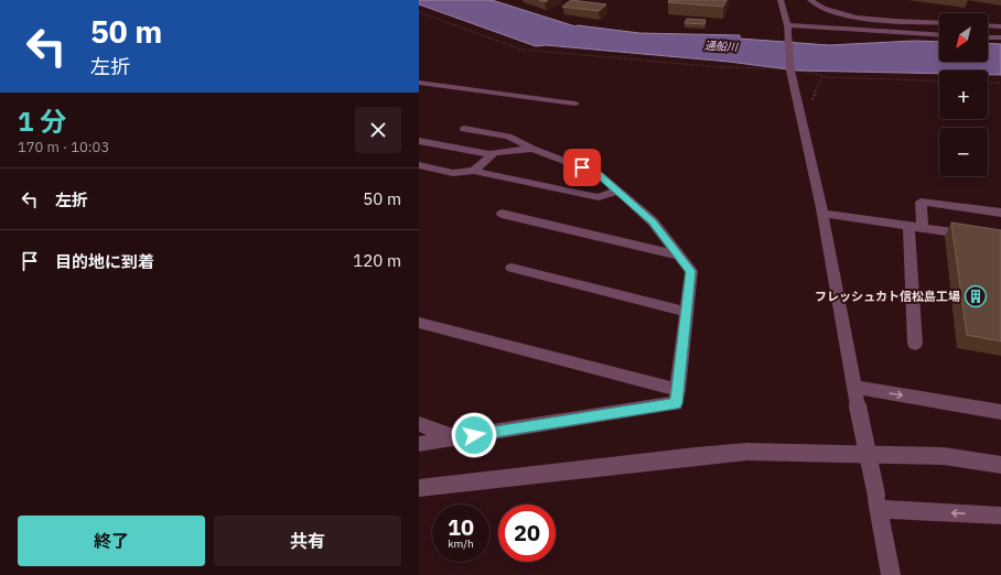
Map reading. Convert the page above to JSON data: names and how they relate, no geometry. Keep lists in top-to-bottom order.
{
  "water": ["通船川"],
  "places": {
    "building": ["フレッシュカト信松島工場"]
  },
  "north": "bottom left",
  "page": {
    "turn": ["50 m", "左折"],
    "map_buttons": ["+", "−"],
    "heading": ["1 分", "170 m · 10:03"],
    "list": [
      {
        "name": "左折",
        "value": "50 m"
      },
      {
        "name": "目的地に到着",
        "value": "120 m"
      }
    ],
    "speed": "10 km/h",
    "limit": "20",
    "buttons": ["終了", "共有"]
  }
}
